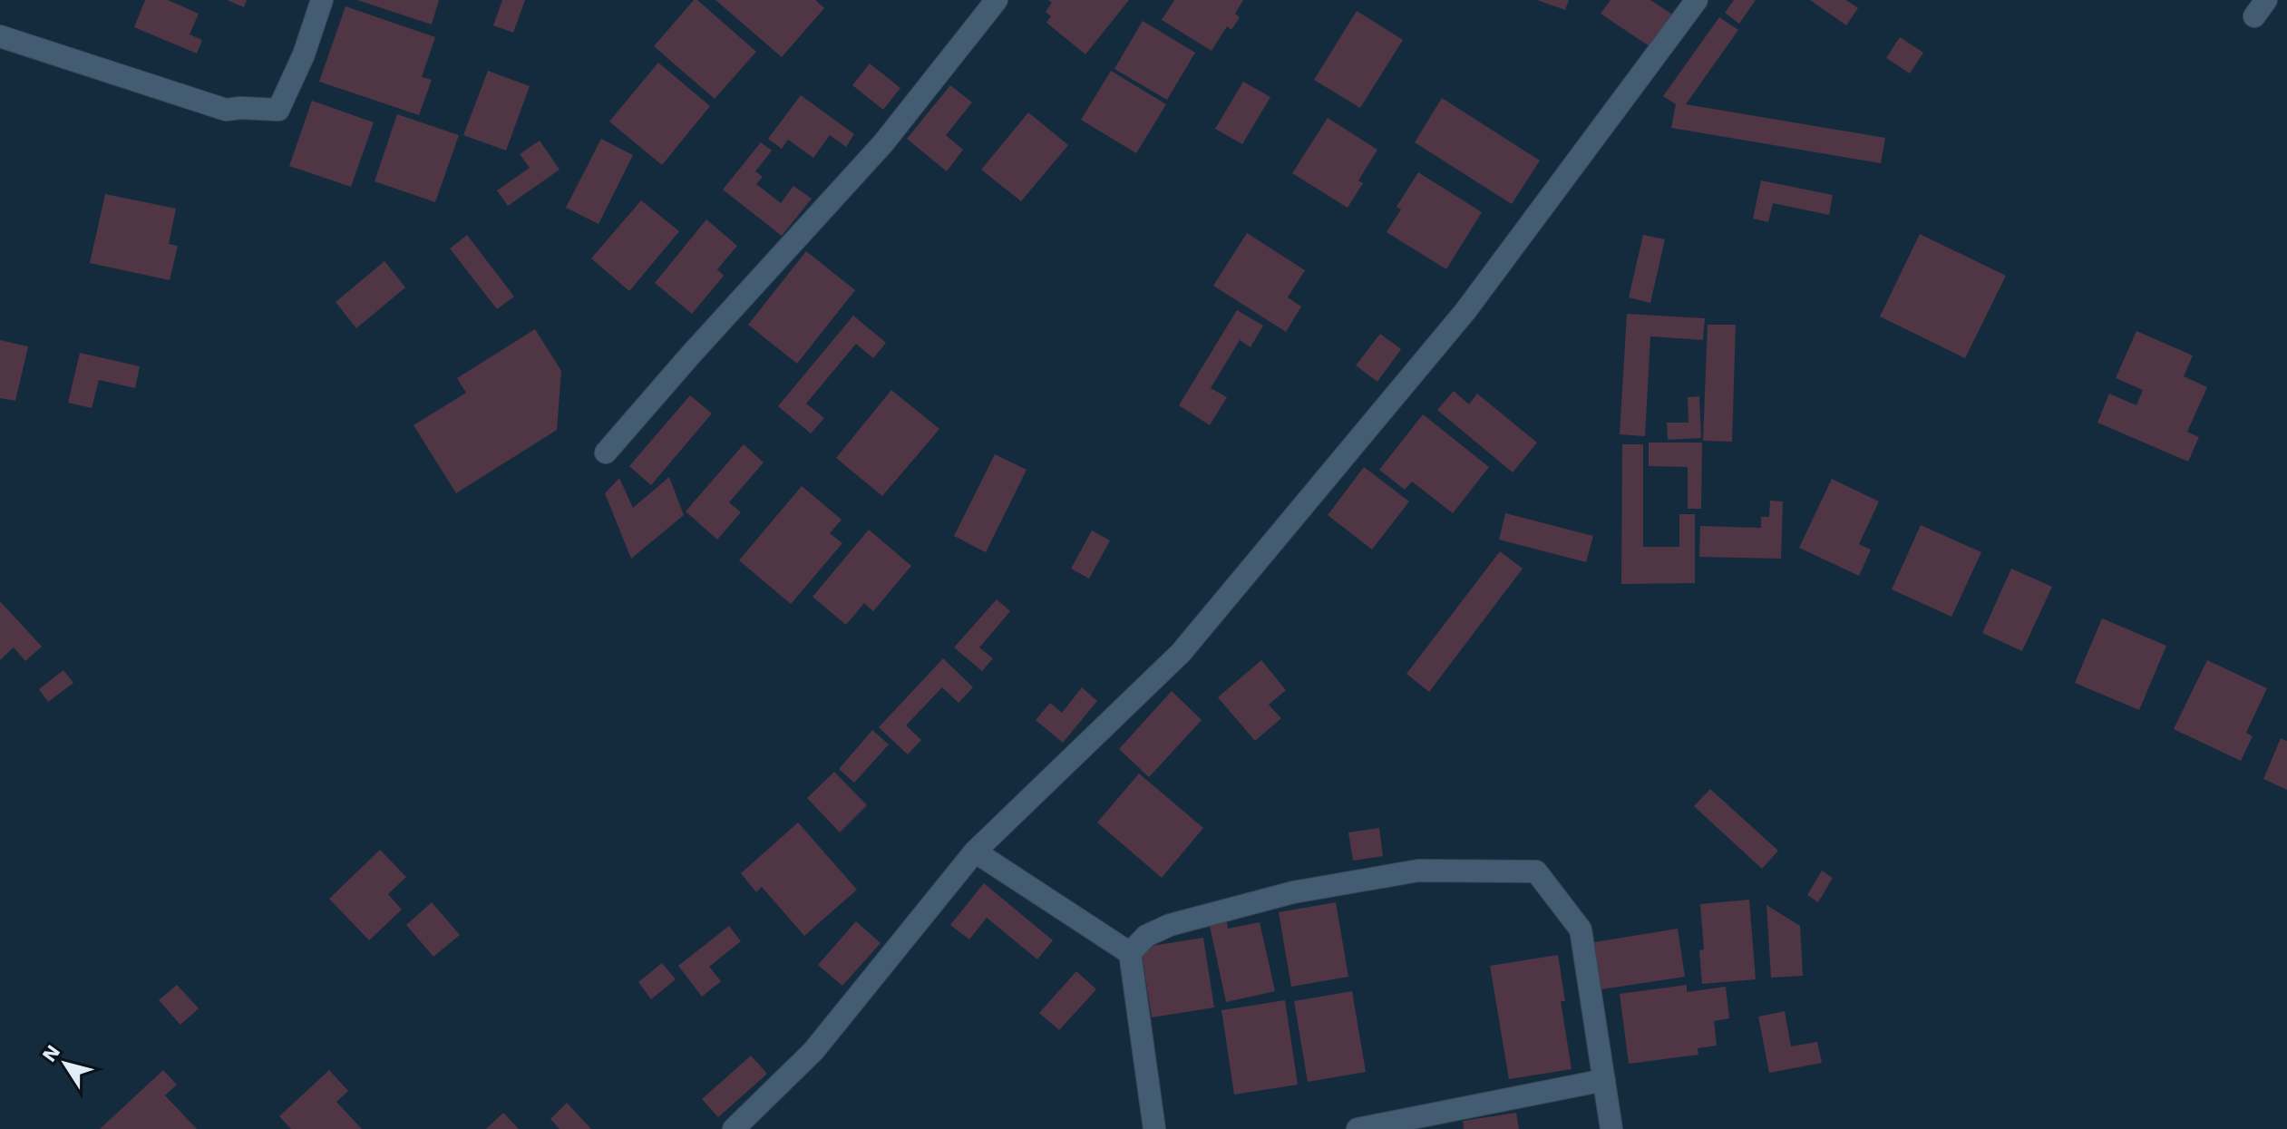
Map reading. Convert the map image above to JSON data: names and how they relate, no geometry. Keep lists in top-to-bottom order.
{
  "north": "top left"
}
